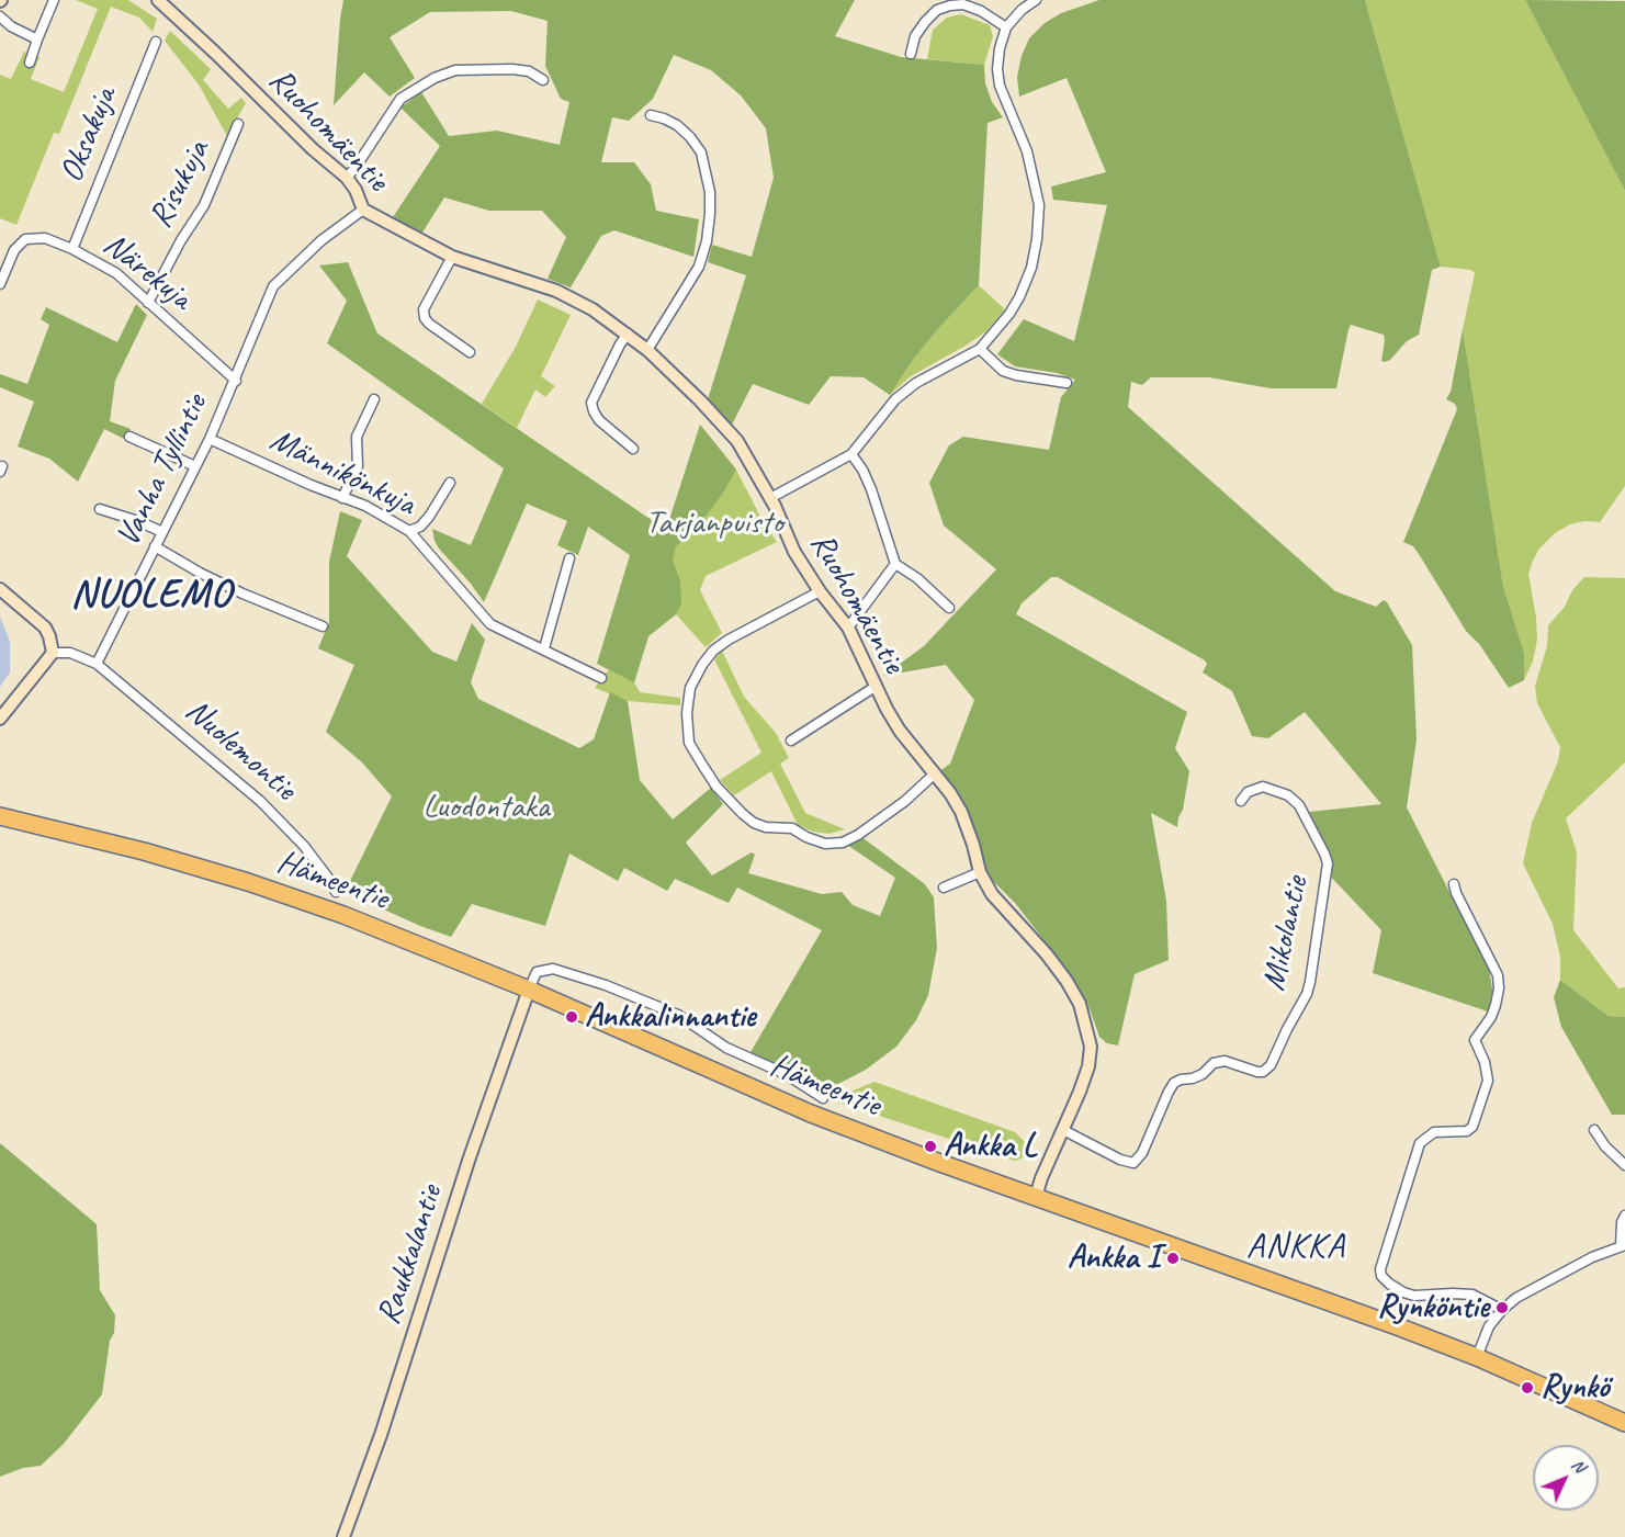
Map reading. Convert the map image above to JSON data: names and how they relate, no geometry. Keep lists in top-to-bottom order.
{
  "streets": {
    "highway": ["Hämeentie"],
    "street": [
      "Ruohomäentie",
      "Oksakuja",
      "Risukuja",
      "Närekuja",
      "Vanha Tyllintie",
      "Männikönkuja",
      "Nuolemontie",
      "Mikolantie",
      "Raukkalantie"
    ]
  },
  "crossings": [
    ["Ruohomäentie", "Vanha Tyllintie"],
    ["Ruohomäentie", "Hämeentie"],
    ["Ruohomäentie", "Mikolantie"],
    ["Oksakuja", "Närekuja"],
    ["Risukuja", "Närekuja"],
    ["Närekuja", "Vanha Tyllintie"],
    ["Vanha Tyllintie", "Männikönkuja"],
    ["Vanha Tyllintie", "Nuolemontie"],
    ["Hämeentie", "Raukkalantie"]
  ],
  "districts": ["NUOLEMO", "ANKKA"],
  "parks": ["Tarjanpuisto", "Luodontaka"],
  "places": [
    "Ankkalinnantie",
    "Ankka L",
    "Ankka I",
    "Rynköntie",
    "Rynkö"
  ],
  "north": "top right"
}
